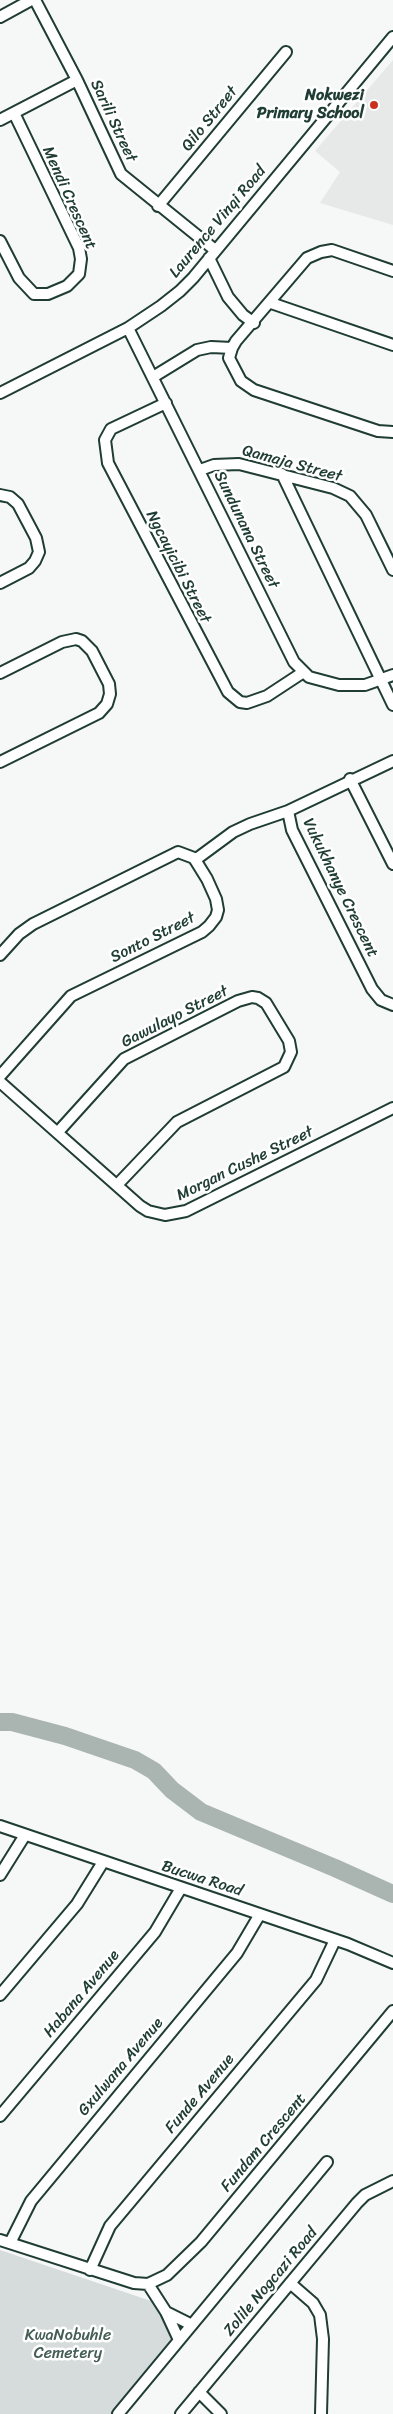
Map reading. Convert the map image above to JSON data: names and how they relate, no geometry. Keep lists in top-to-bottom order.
{
  "streets": {
    "street": [
      "Qilo Street",
      "Sarili Street",
      "Mendi Crescent",
      "Laurence Vinqi Road",
      "Qamaja Street",
      "Sundunana Street",
      "Ngcayicibi Street",
      "Vukukhanye Crescent",
      "Sonto Street",
      "Gawulayo Street",
      "Morgan Cushe Street",
      "Bucwa Road",
      "Habana Avenue",
      "Gxulwana Avenue",
      "Funde Avenue",
      "Fundam Crescent",
      "Zolile Nogcazi Road"
    ]
  },
  "crossings": [
    ["Qilo Street", "Sarili Street"],
    ["Sarili Street", "Laurence Vinqi Road"],
    ["Laurence Vinqi Road", "Sundunana Street"],
    ["Qamaja Street", "Sundunana Street"],
    ["Sundunana Street", "Ngcayicibi Street"],
    ["Gawulayo Street", "Morgan Cushe Street"],
    ["Bucwa Road", "Habana Avenue"],
    ["Bucwa Road", "Gxulwana Avenue"],
    ["Bucwa Road", "Funde Avenue"]
  ],
  "parks": ["KwaNobuhle Cemetery"],
  "places": ["Nokwezi Primary School"]
}
